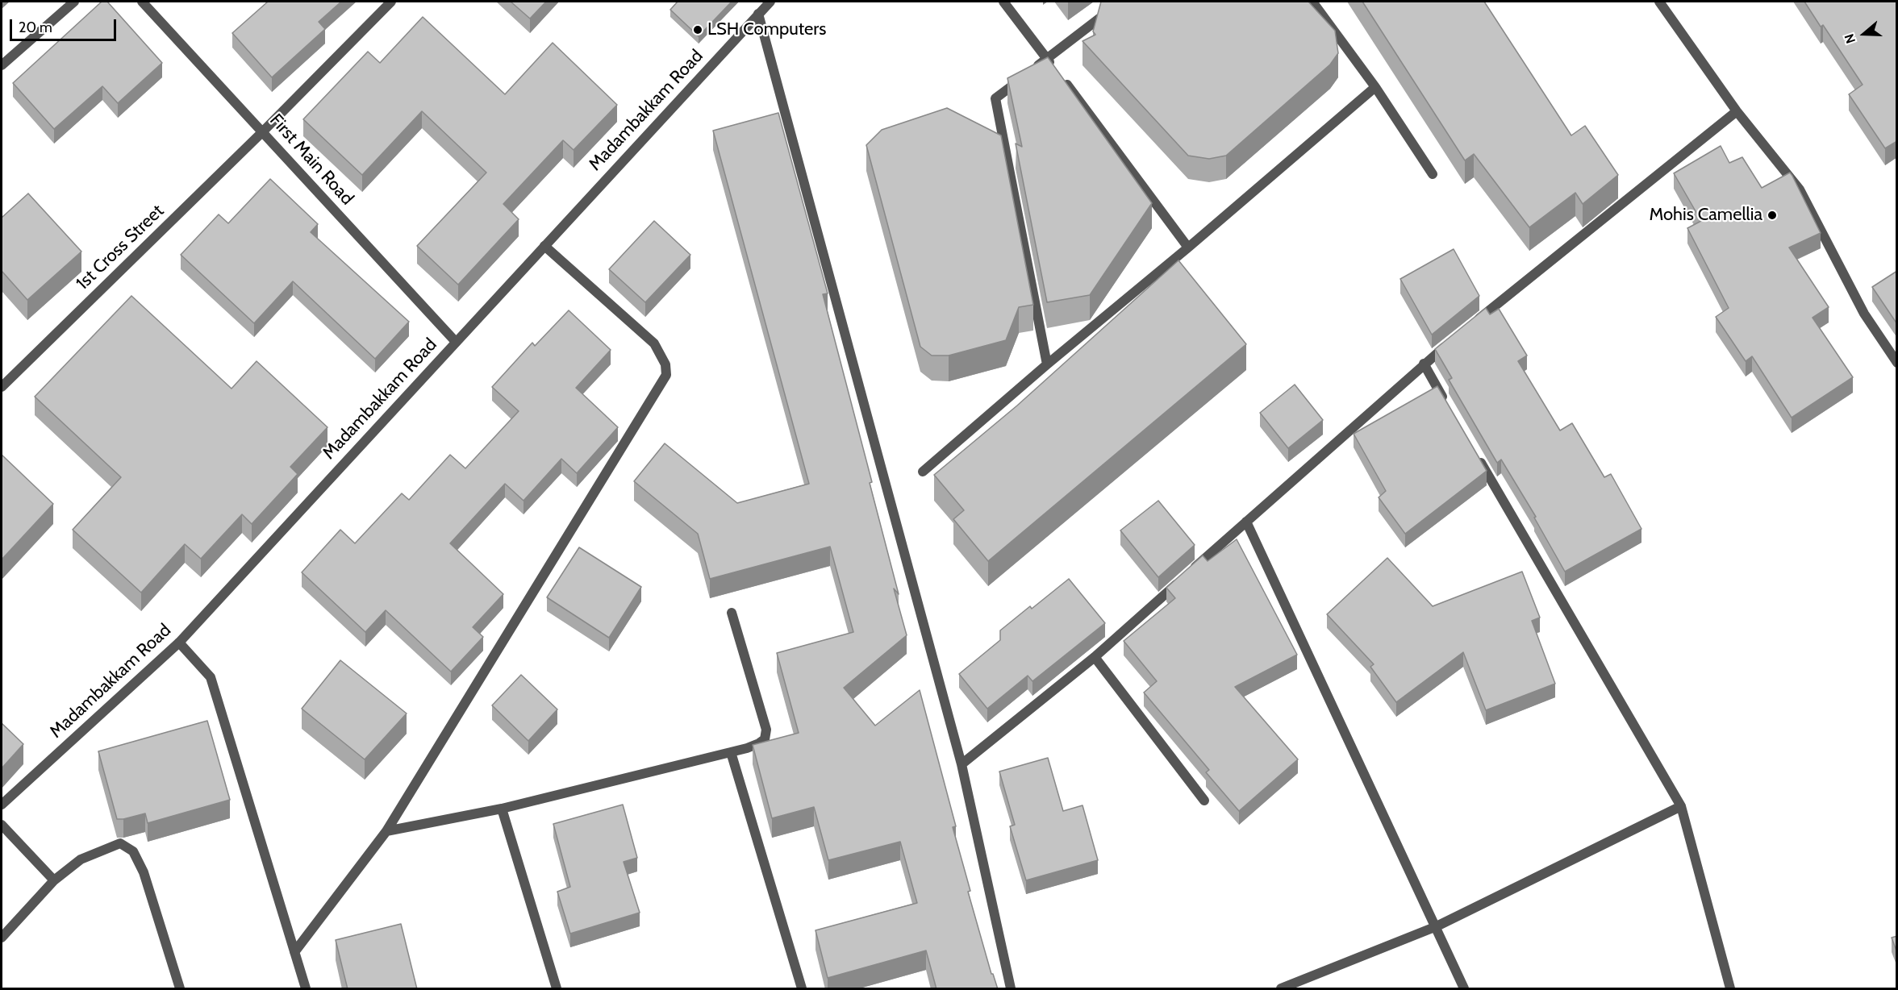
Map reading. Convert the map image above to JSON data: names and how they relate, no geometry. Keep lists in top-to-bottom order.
{
  "streets": {
    "street": ["Madambakkam Road", "First Main Road", "1st Cross Street"]
  },
  "crossings": [
    ["Madambakkam Road", "First Main Road"],
    ["First Main Road", "1st Cross Street"]
  ],
  "places": ["LSH Computers", "Mohis Camellia"],
  "scale_bar": "20 m",
  "north": "left"
}
